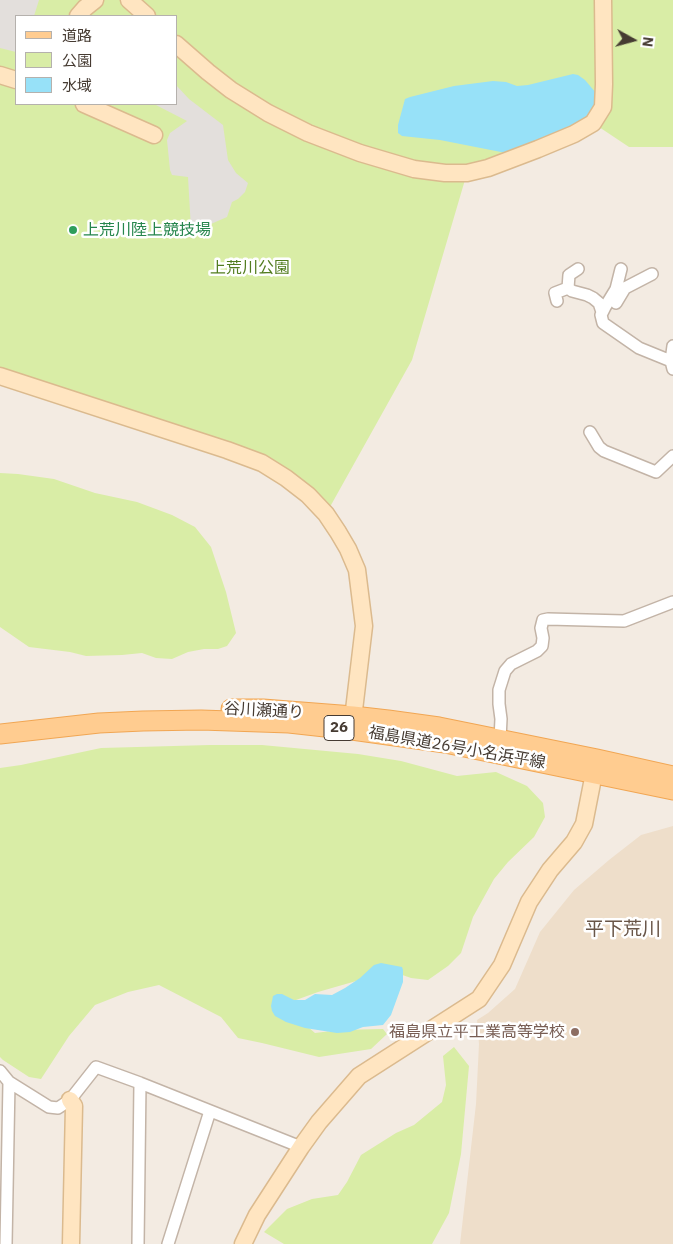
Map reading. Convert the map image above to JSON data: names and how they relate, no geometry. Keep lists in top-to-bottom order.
{
  "streets": {
    "main road": ["谷川瀬通り", "26", "福島県道26号小名浜平線"]
  },
  "crossings": [
    ["谷川瀬通り", "福島県道26号小名浜平線"]
  ],
  "districts": ["平下荒川"],
  "parks": ["上荒川公園"],
  "places": ["上荒川陸上競技場", "福島県立平工業高等学校"],
  "legend": ["道路", "公園", "水域"],
  "north": "right"
}
